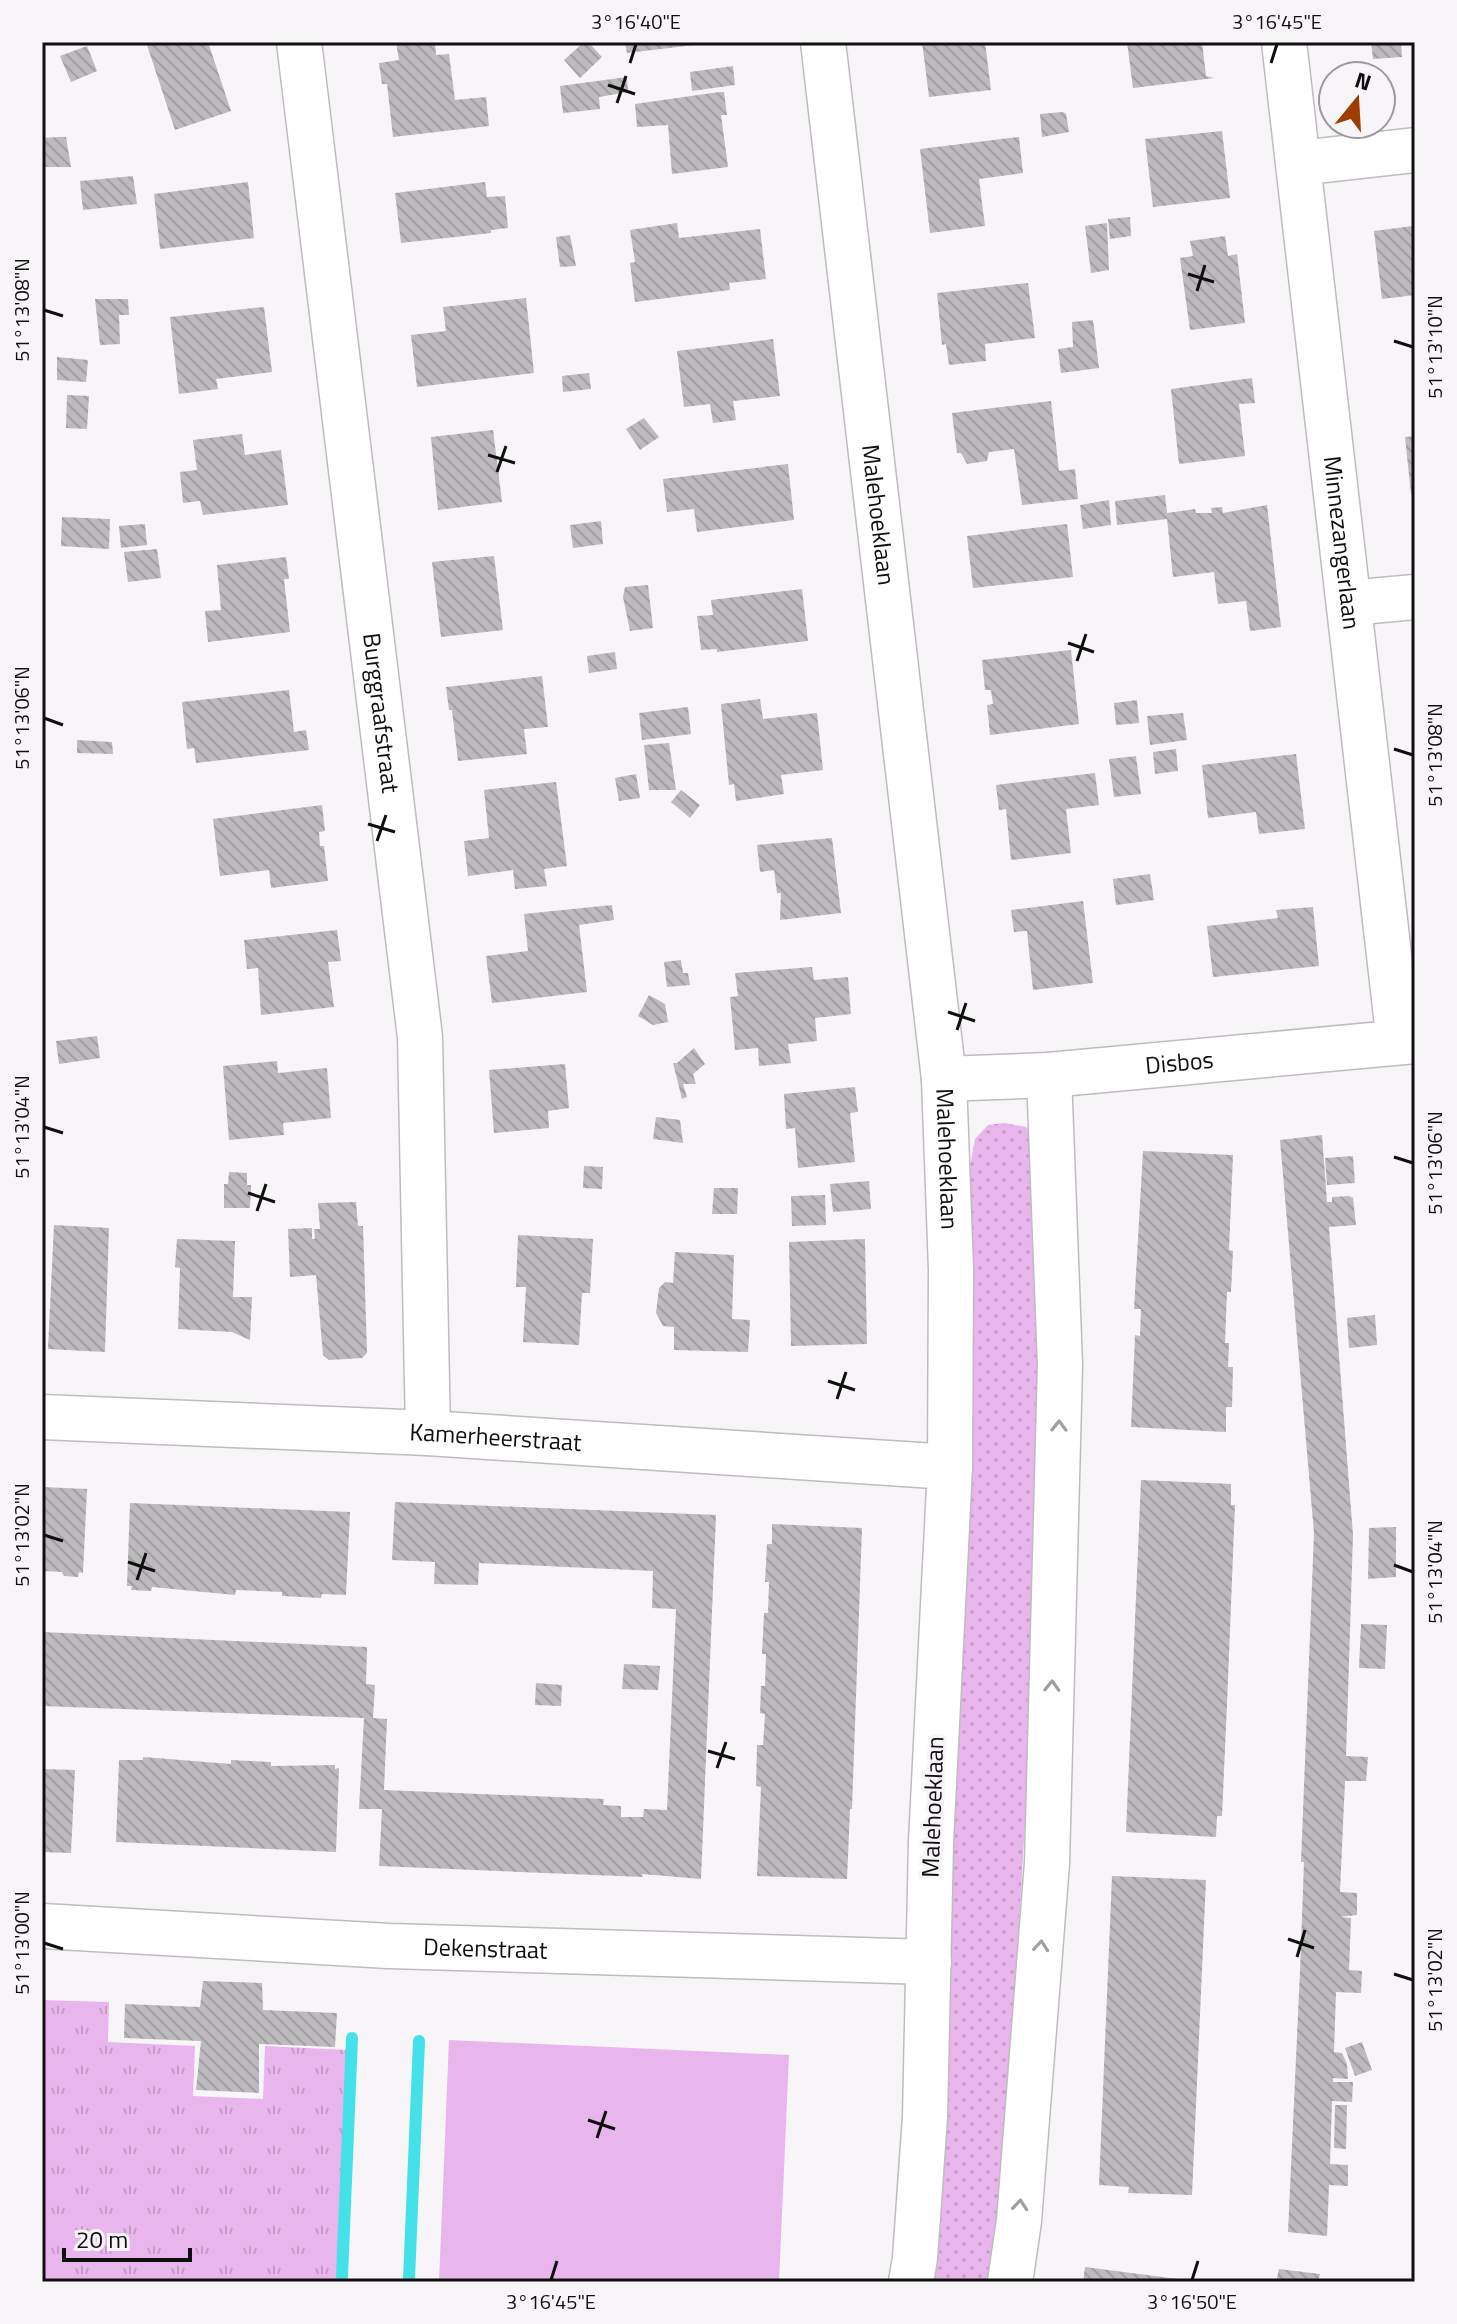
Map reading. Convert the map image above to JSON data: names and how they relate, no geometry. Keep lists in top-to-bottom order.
{
  "streets": {
    "street": [
      "Malehoeklaan",
      "Minnezangerlaan",
      "Burggraafstraat",
      "Disbos",
      "Kamerheerstraat",
      "Dekenstraat"
    ]
  },
  "crossings": [
    ["Malehoeklaan", "Disbos"],
    ["Malehoeklaan", "Kamerheerstraat"],
    ["Malehoeklaan", "Dekenstraat"],
    ["Minnezangerlaan", "Disbos"],
    ["Burggraafstraat", "Kamerheerstraat"]
  ],
  "scale_bar": "20 m",
  "north": "top",
  "coordinates": [
    "3°16'40\"E",
    "3°16'45\"E",
    "51°13'08\"N",
    "51°13'10\"N",
    "51°13'06\"N",
    "51°13'04\"N",
    "51°13'02\"N",
    "51°13'00\"N",
    "3°16'50\"E"
  ]
}
